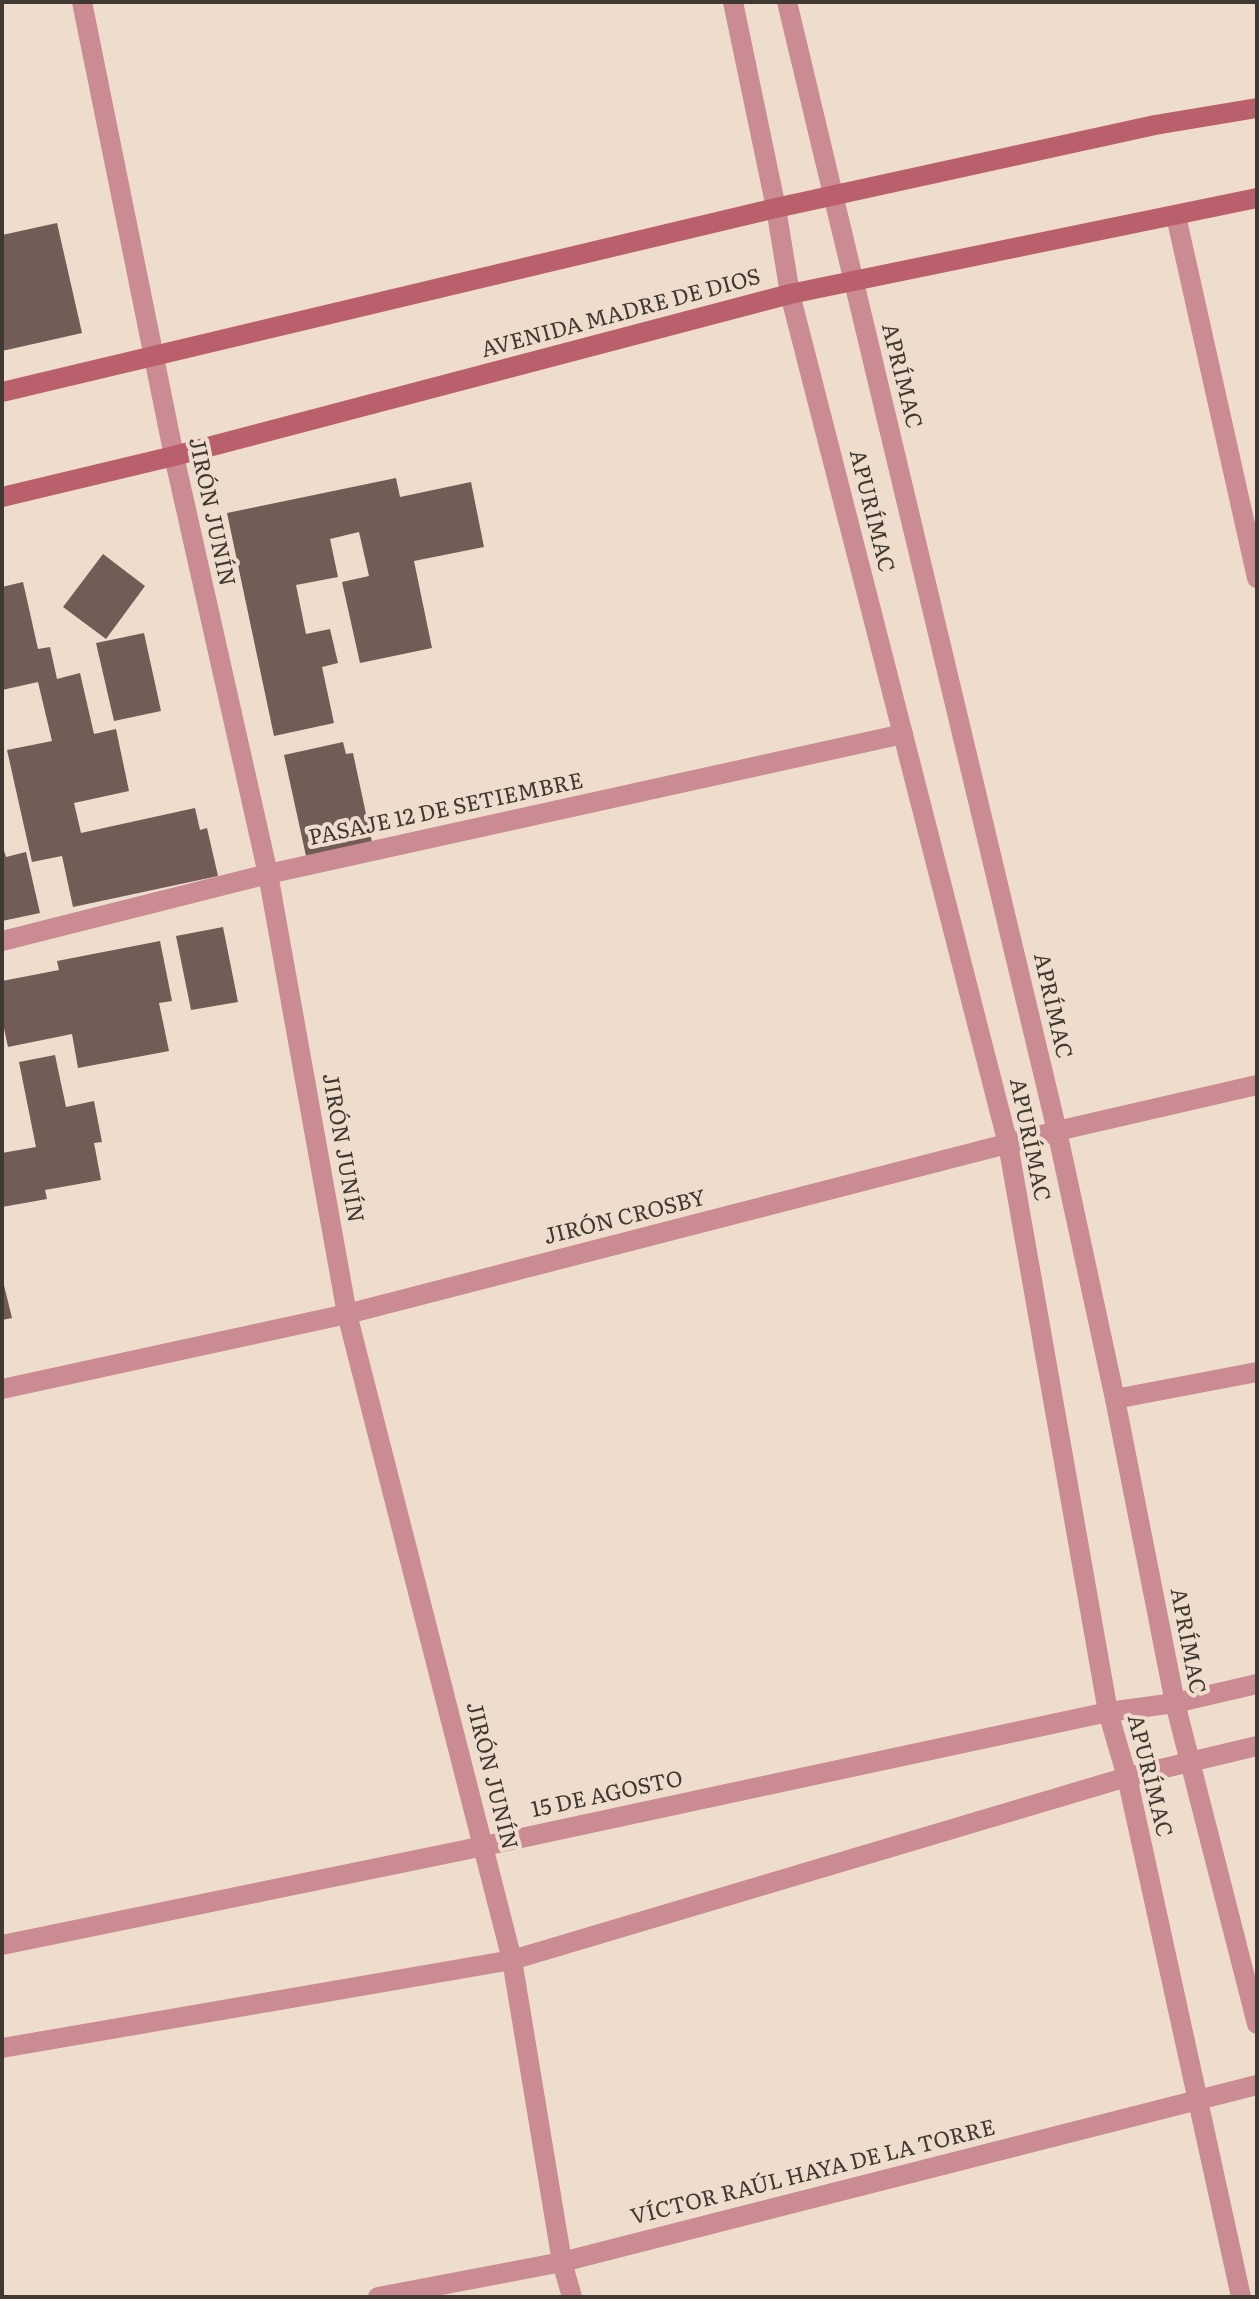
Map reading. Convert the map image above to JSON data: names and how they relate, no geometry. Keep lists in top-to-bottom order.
{
  "streets": {
    "main road": ["AVENIDA MADRE DE DIOS"],
    "street": [
      "APRÍMAC",
      "APURÍMAC",
      "JIRÓN JUNÍN",
      "PASAJE 12 DE SETIEMBRE",
      "JIRÓN CROSBY",
      "15 DE AGOSTO",
      "VÍCTOR RAÚL HAYA DE LA TORRE"
    ]
  },
  "crossings": [
    ["AVENIDA MADRE DE DIOS", "APRÍMAC"],
    ["AVENIDA MADRE DE DIOS", "APURÍMAC"],
    ["AVENIDA MADRE DE DIOS", "JIRÓN JUNÍN"],
    ["APRÍMAC", "JIRÓN CROSBY"],
    ["APRÍMAC", "15 DE AGOSTO"],
    ["APURÍMAC", "PASAJE 12 DE SETIEMBRE"],
    ["APURÍMAC", "JIRÓN CROSBY"],
    ["APURÍMAC", "15 DE AGOSTO"],
    ["APURÍMAC", "VÍCTOR RAÚL HAYA DE LA TORRE"],
    ["JIRÓN JUNÍN", "PASAJE 12 DE SETIEMBRE"],
    ["JIRÓN JUNÍN", "JIRÓN CROSBY"],
    ["JIRÓN JUNÍN", "15 DE AGOSTO"],
    ["JIRÓN JUNÍN", "VÍCTOR RAÚL HAYA DE LA TORRE"]
  ]
}
